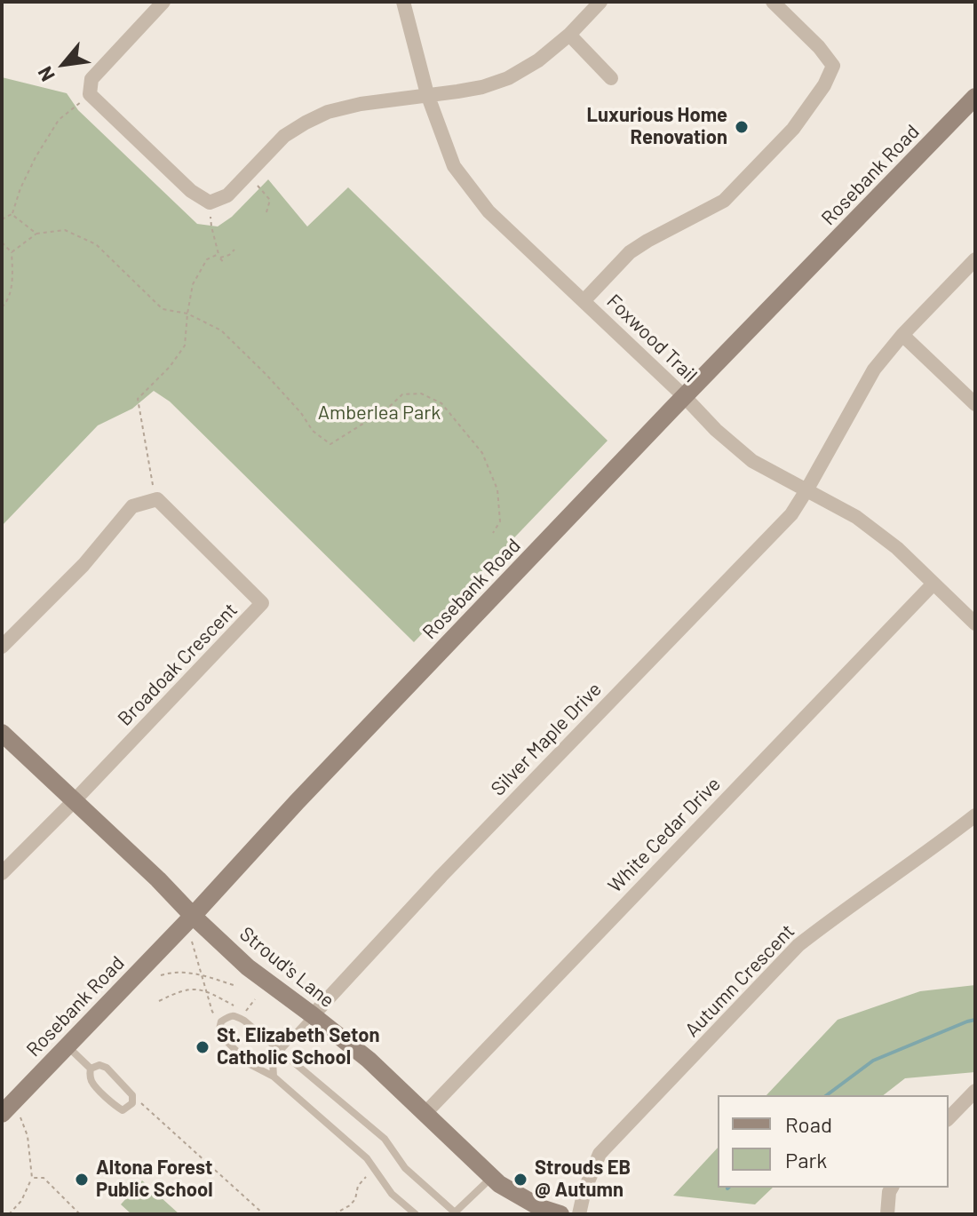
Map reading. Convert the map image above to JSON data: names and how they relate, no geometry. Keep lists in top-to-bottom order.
{
  "streets": {
    "street": [
      "Rosebank Road",
      "Foxwood Trail",
      "Broadoak Crescent",
      "Silver Maple Drive",
      "White Cedar Drive",
      "Stroud's Lane",
      "Autumn Crescent"
    ]
  },
  "crossings": [
    ["Rosebank Road", "Foxwood Trail"],
    ["Rosebank Road", "Stroud's Lane"],
    ["Foxwood Trail", "Silver Maple Drive"],
    ["Foxwood Trail", "White Cedar Drive"],
    ["Broadoak Crescent", "Stroud's Lane"],
    ["Silver Maple Drive", "Stroud's Lane"],
    ["White Cedar Drive", "Stroud's Lane"]
  ],
  "parks": ["Amberlea Park"],
  "places": [
    "Luxurious Home Renovation",
    "St. Elizabeth Seton Catholic School",
    "Altona Forest Public School",
    "Strouds EB @ Autumn"
  ],
  "legend": ["Road", "Park"],
  "north": "bottom left"
}
